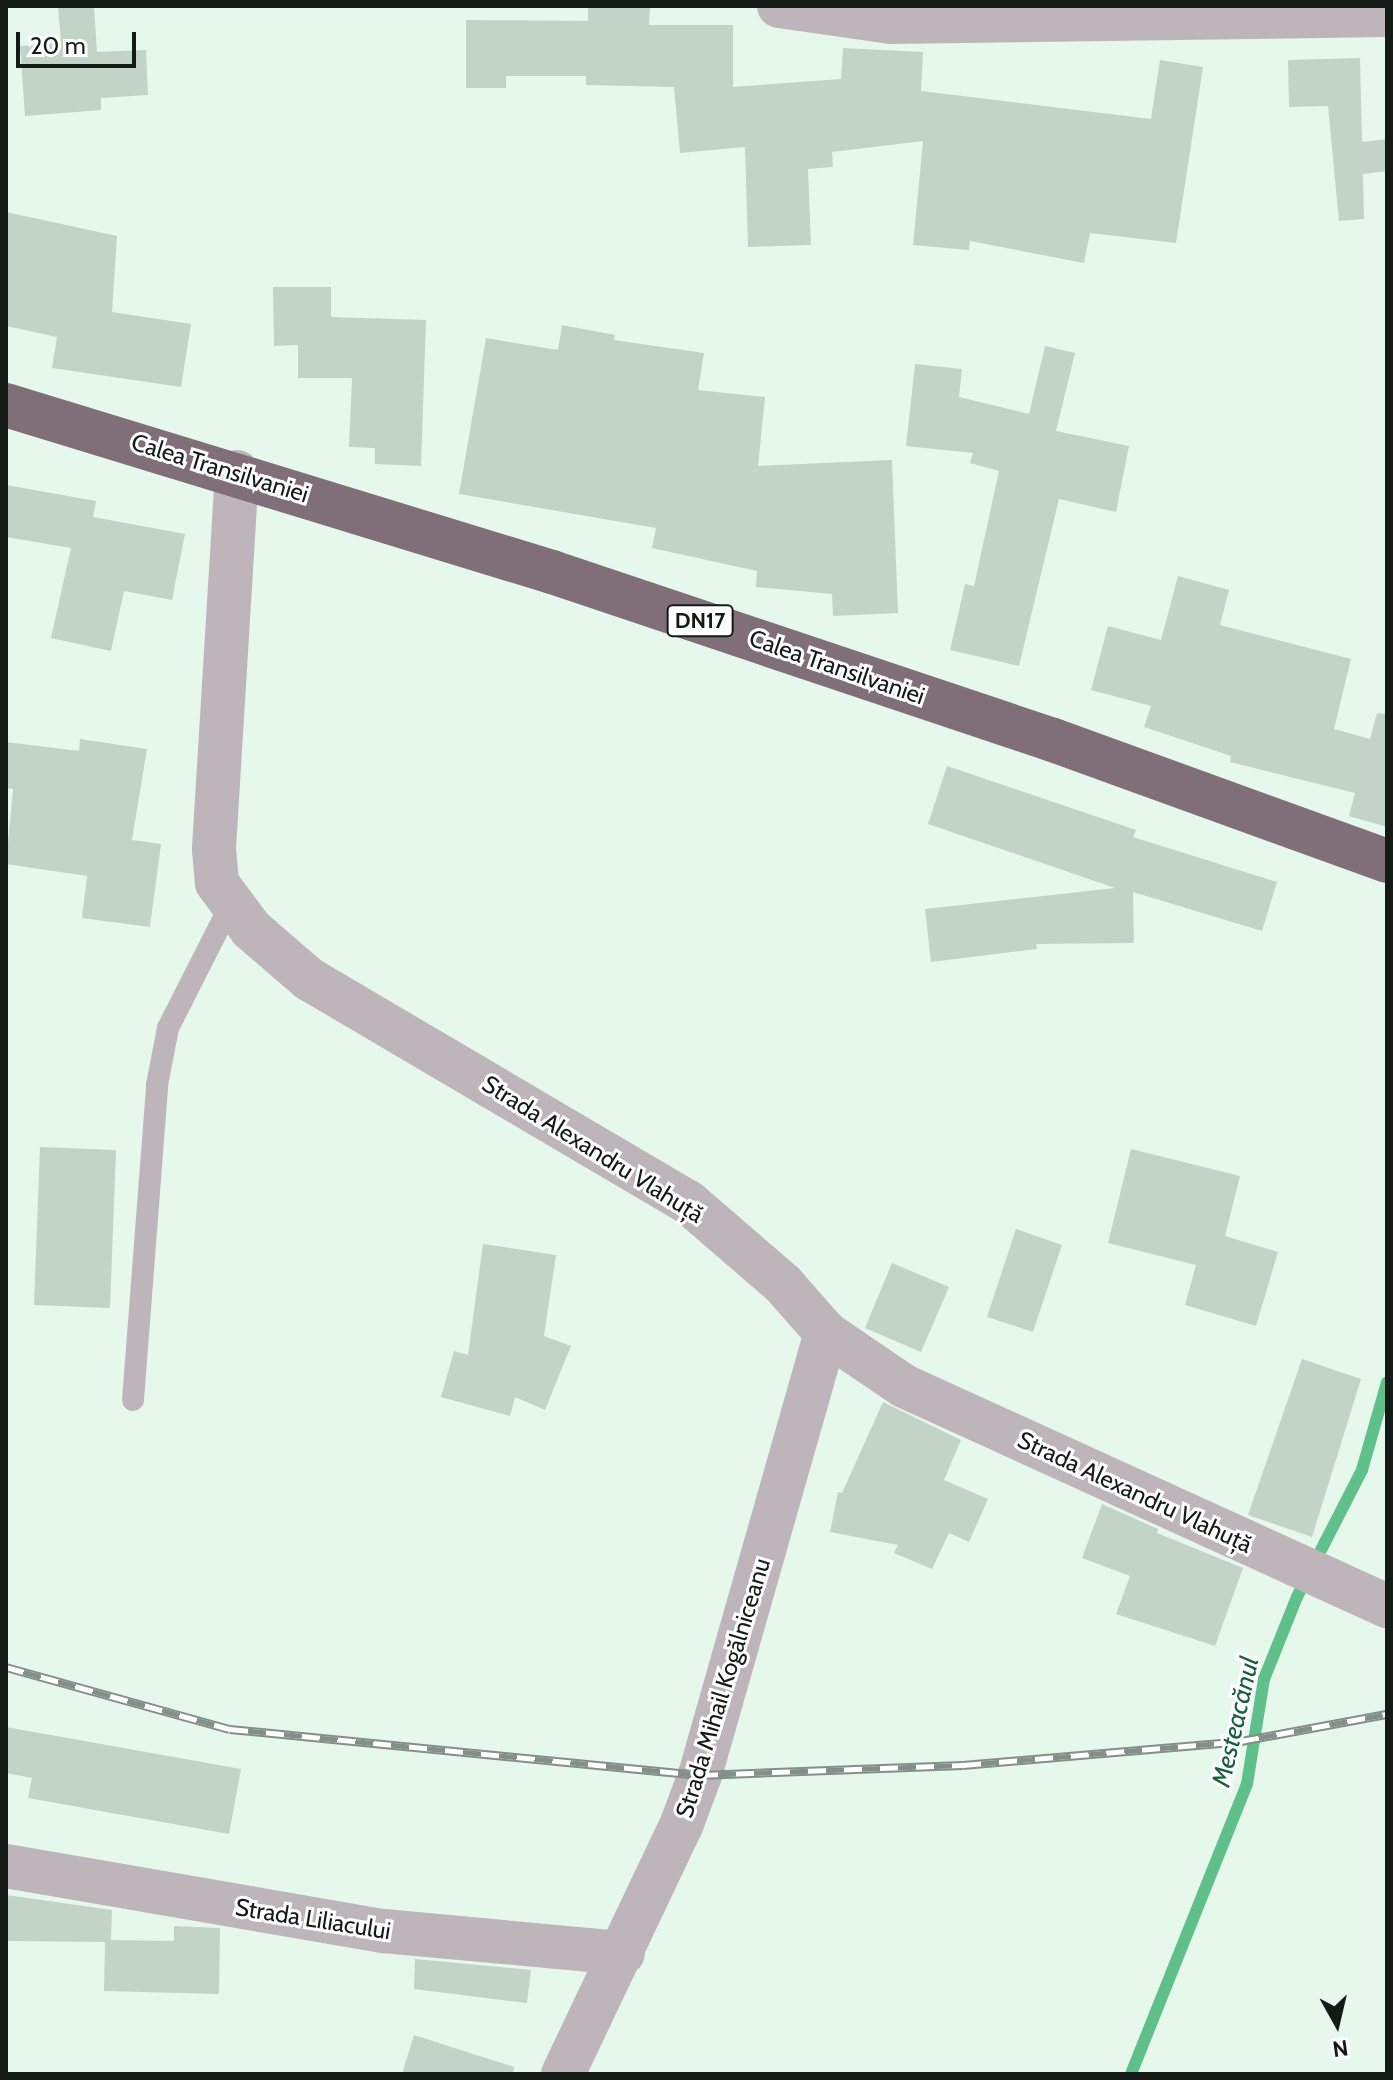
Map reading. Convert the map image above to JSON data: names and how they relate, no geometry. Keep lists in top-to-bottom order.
{
  "streets": {
    "highway": ["Calea Transilvaniei", "DN17"],
    "street": ["Strada Alexandru Vlahuță", "Strada Mihail Kogălniceanu", "Strada Liliacului"]
  },
  "crossings": [
    ["Calea Transilvaniei", "Strada Alexandru Vlahuță"],
    ["Strada Alexandru Vlahuță", "Strada Mihail Kogălniceanu"],
    ["Strada Mihail Kogălniceanu", "Strada Liliacului"]
  ],
  "water": ["Mesteacănul"],
  "scale_bar": "20 m",
  "north": "bottom"
}
